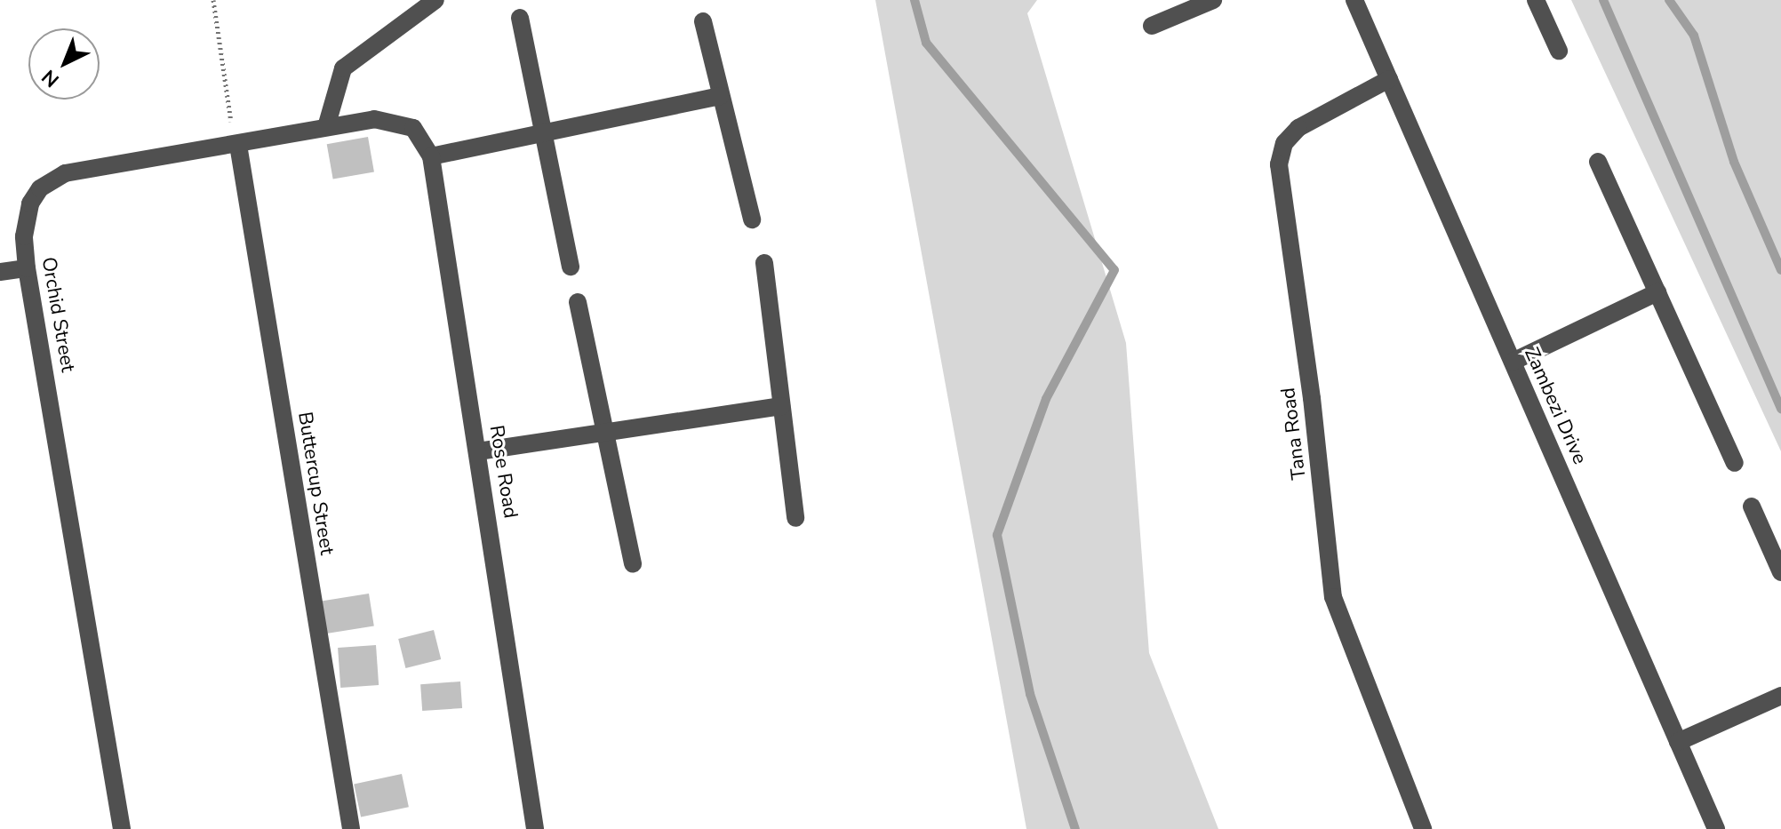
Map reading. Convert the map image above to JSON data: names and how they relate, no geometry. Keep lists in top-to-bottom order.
{
  "streets": {
    "street": [
      "Orchid Street",
      "Zambezi Drive",
      "Tana Road",
      "Rose Road",
      "Buttercup Street"
    ]
  },
  "crossings": [
    ["Orchid Street", "Rose Road"],
    ["Orchid Street", "Buttercup Street"],
    ["Zambezi Drive", "Tana Road"]
  ],
  "north": "bottom left"
}
